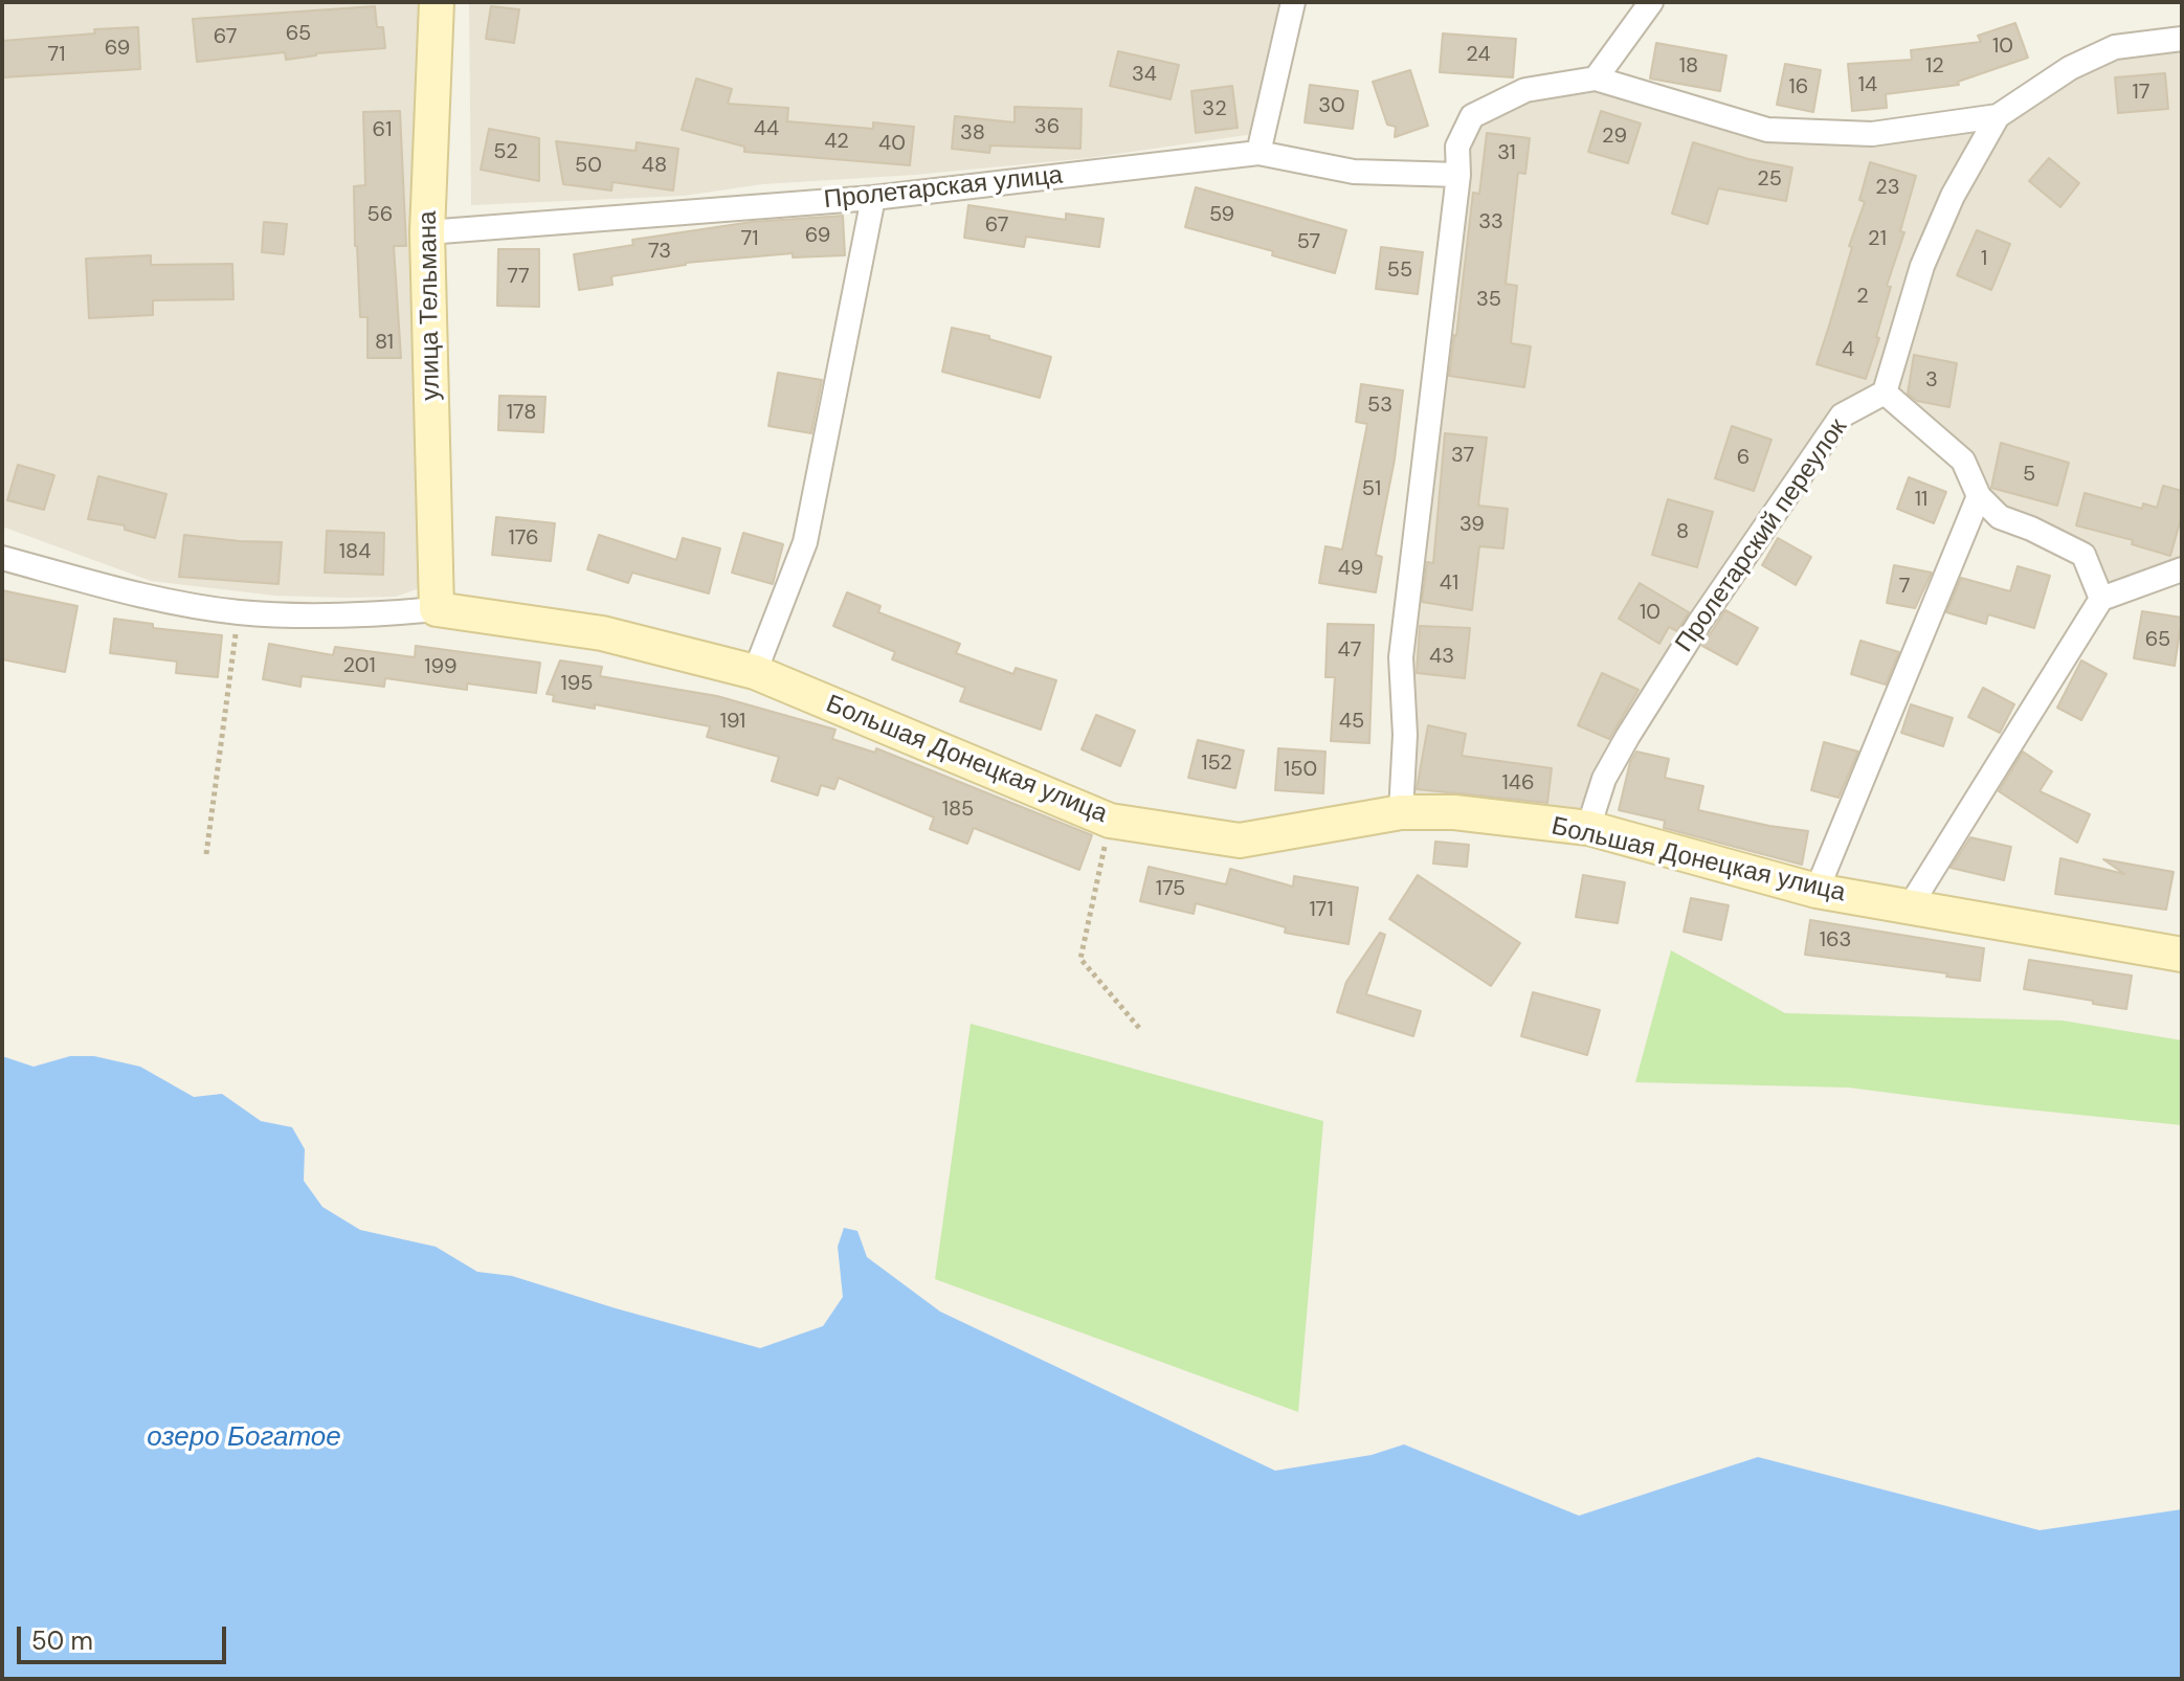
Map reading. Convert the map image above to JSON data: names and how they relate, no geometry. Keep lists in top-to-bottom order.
{
  "streets": {
    "street": [
      "Пролетарская улица",
      "улица Тельмана",
      "Пролетарский переулок",
      "Большая Донецкая улица"
    ]
  },
  "crossings": [
    ["Пролетарская улица", "улица Тельмана"],
    ["улица Тельмана", "Большая Донецкая улица"],
    ["Пролетарский переулок", "Большая Донецкая улица"]
  ],
  "water": ["озеро Богатое"],
  "house_numbers": [
    "65",
    "67",
    "10",
    "69",
    "71",
    "24",
    "18",
    "12",
    "34",
    "14",
    "16",
    "17",
    "30",
    "32",
    "36",
    "44",
    "61",
    "38",
    "29",
    "42",
    "40",
    "52",
    "31",
    "50",
    "48",
    "25",
    "23",
    "56",
    "59",
    "33",
    "67",
    "69",
    "71",
    "21",
    "57",
    "73",
    "1",
    "55",
    "77",
    "2",
    "35",
    "81",
    "4",
    "3",
    "53",
    "178",
    "37",
    "6",
    "5",
    "51",
    "11",
    "39",
    "8",
    "176",
    "184",
    "49",
    "41",
    "7",
    "10",
    "65",
    "47",
    "43",
    "201",
    "199",
    "195",
    "191",
    "45",
    "152",
    "150",
    "146",
    "185",
    "175",
    "171",
    "163"
  ],
  "scale_bar": "50 m"
}
